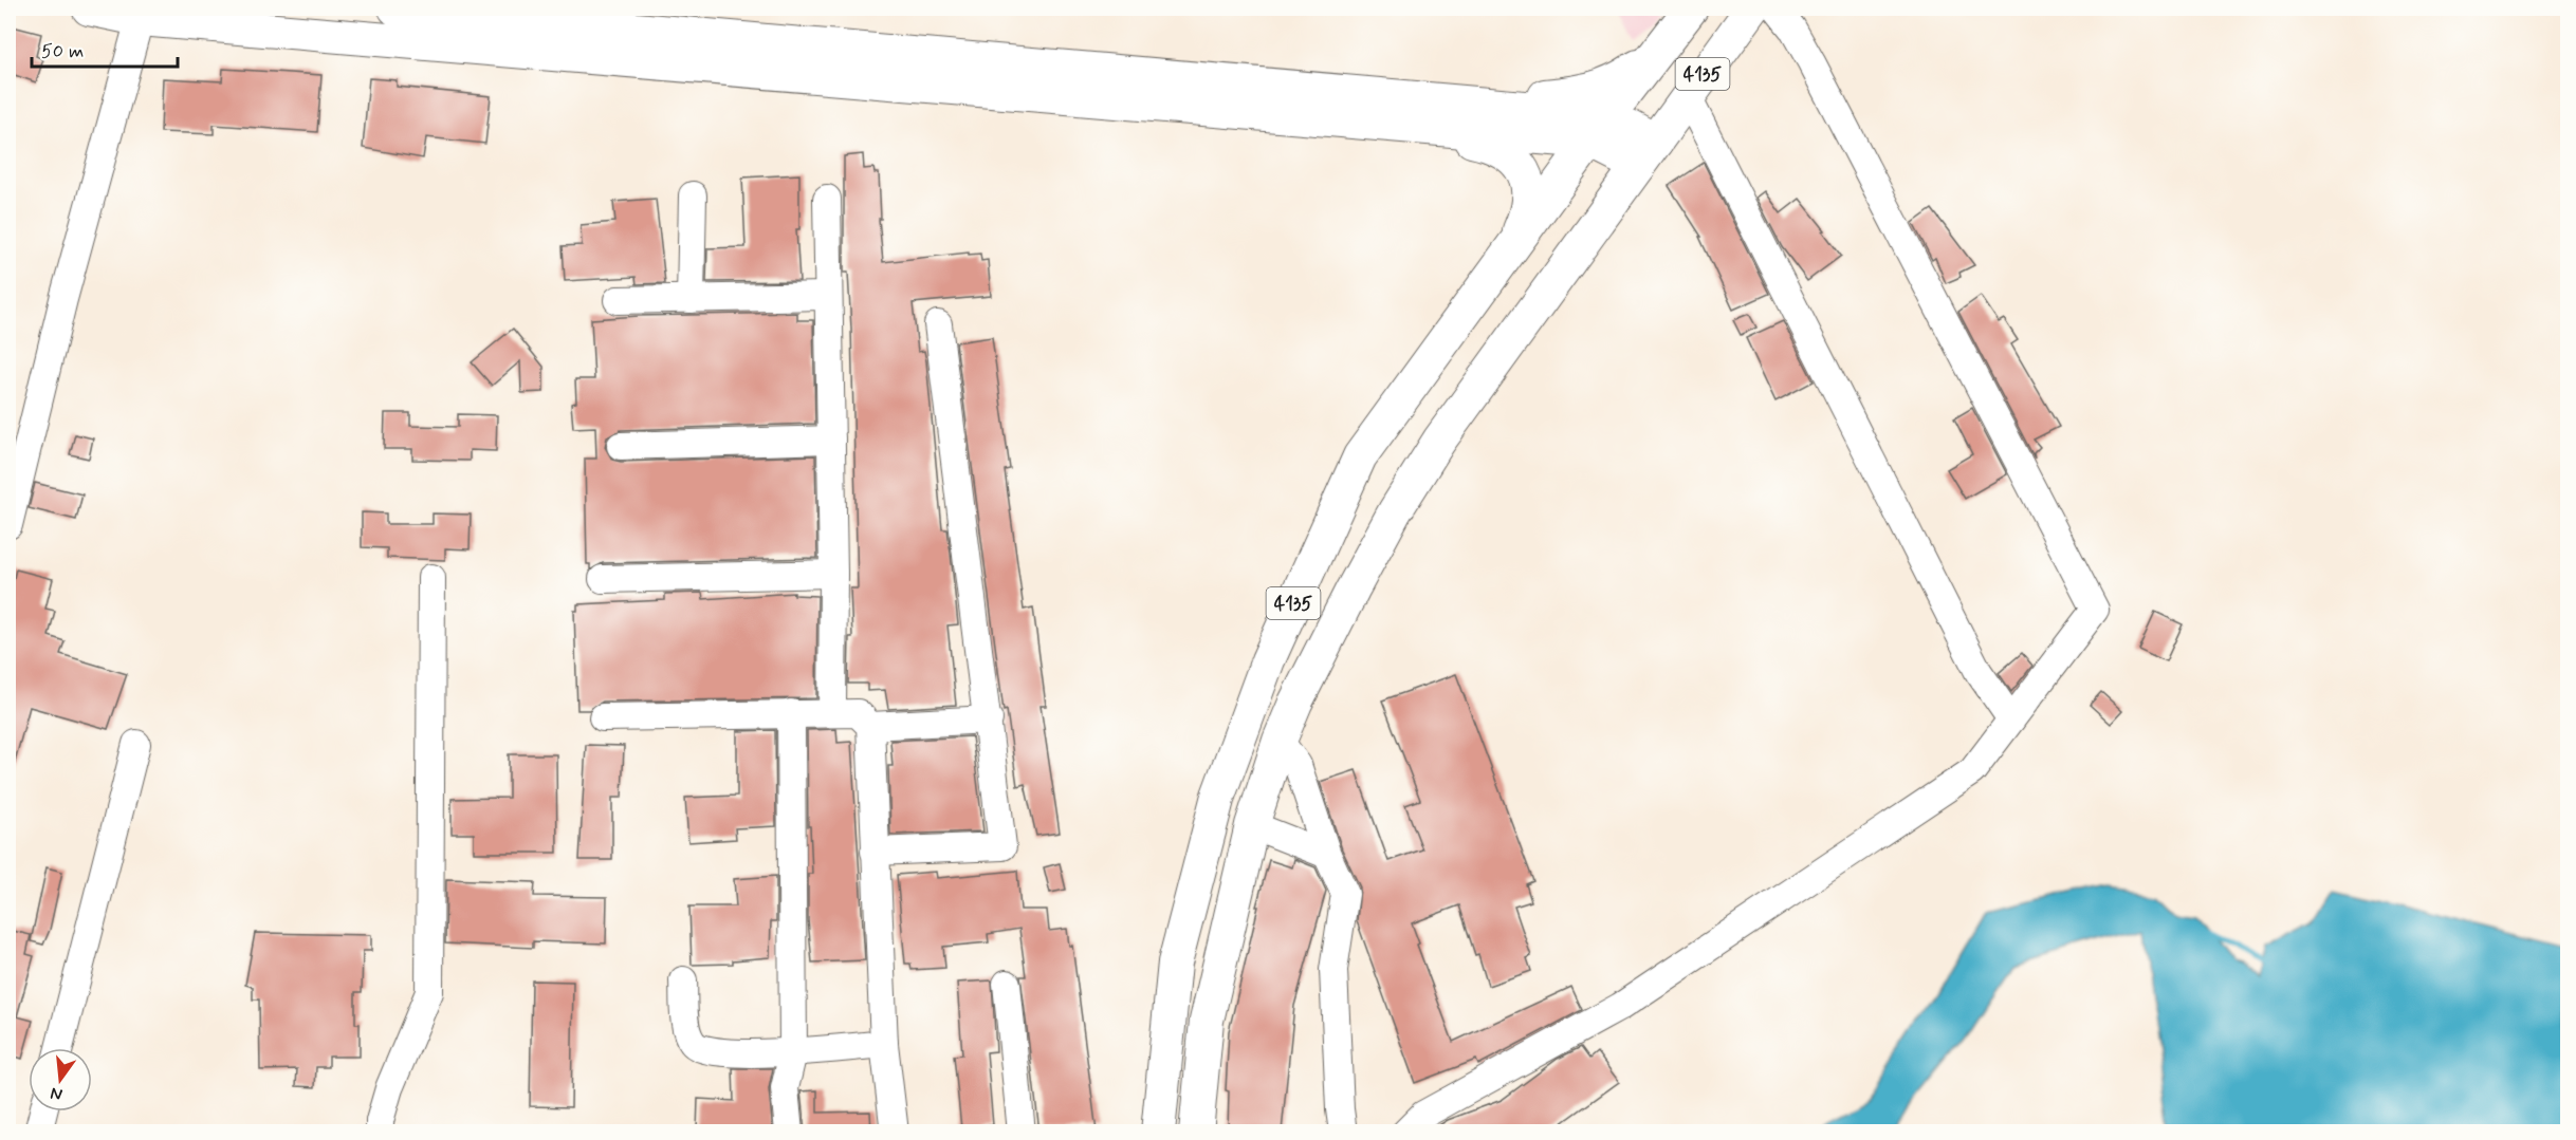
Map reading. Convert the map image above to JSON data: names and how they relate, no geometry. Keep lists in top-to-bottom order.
{
  "streets": {
    "main road": ["4135"]
  },
  "scale_bar": "50 m",
  "north": "bottom"
}
